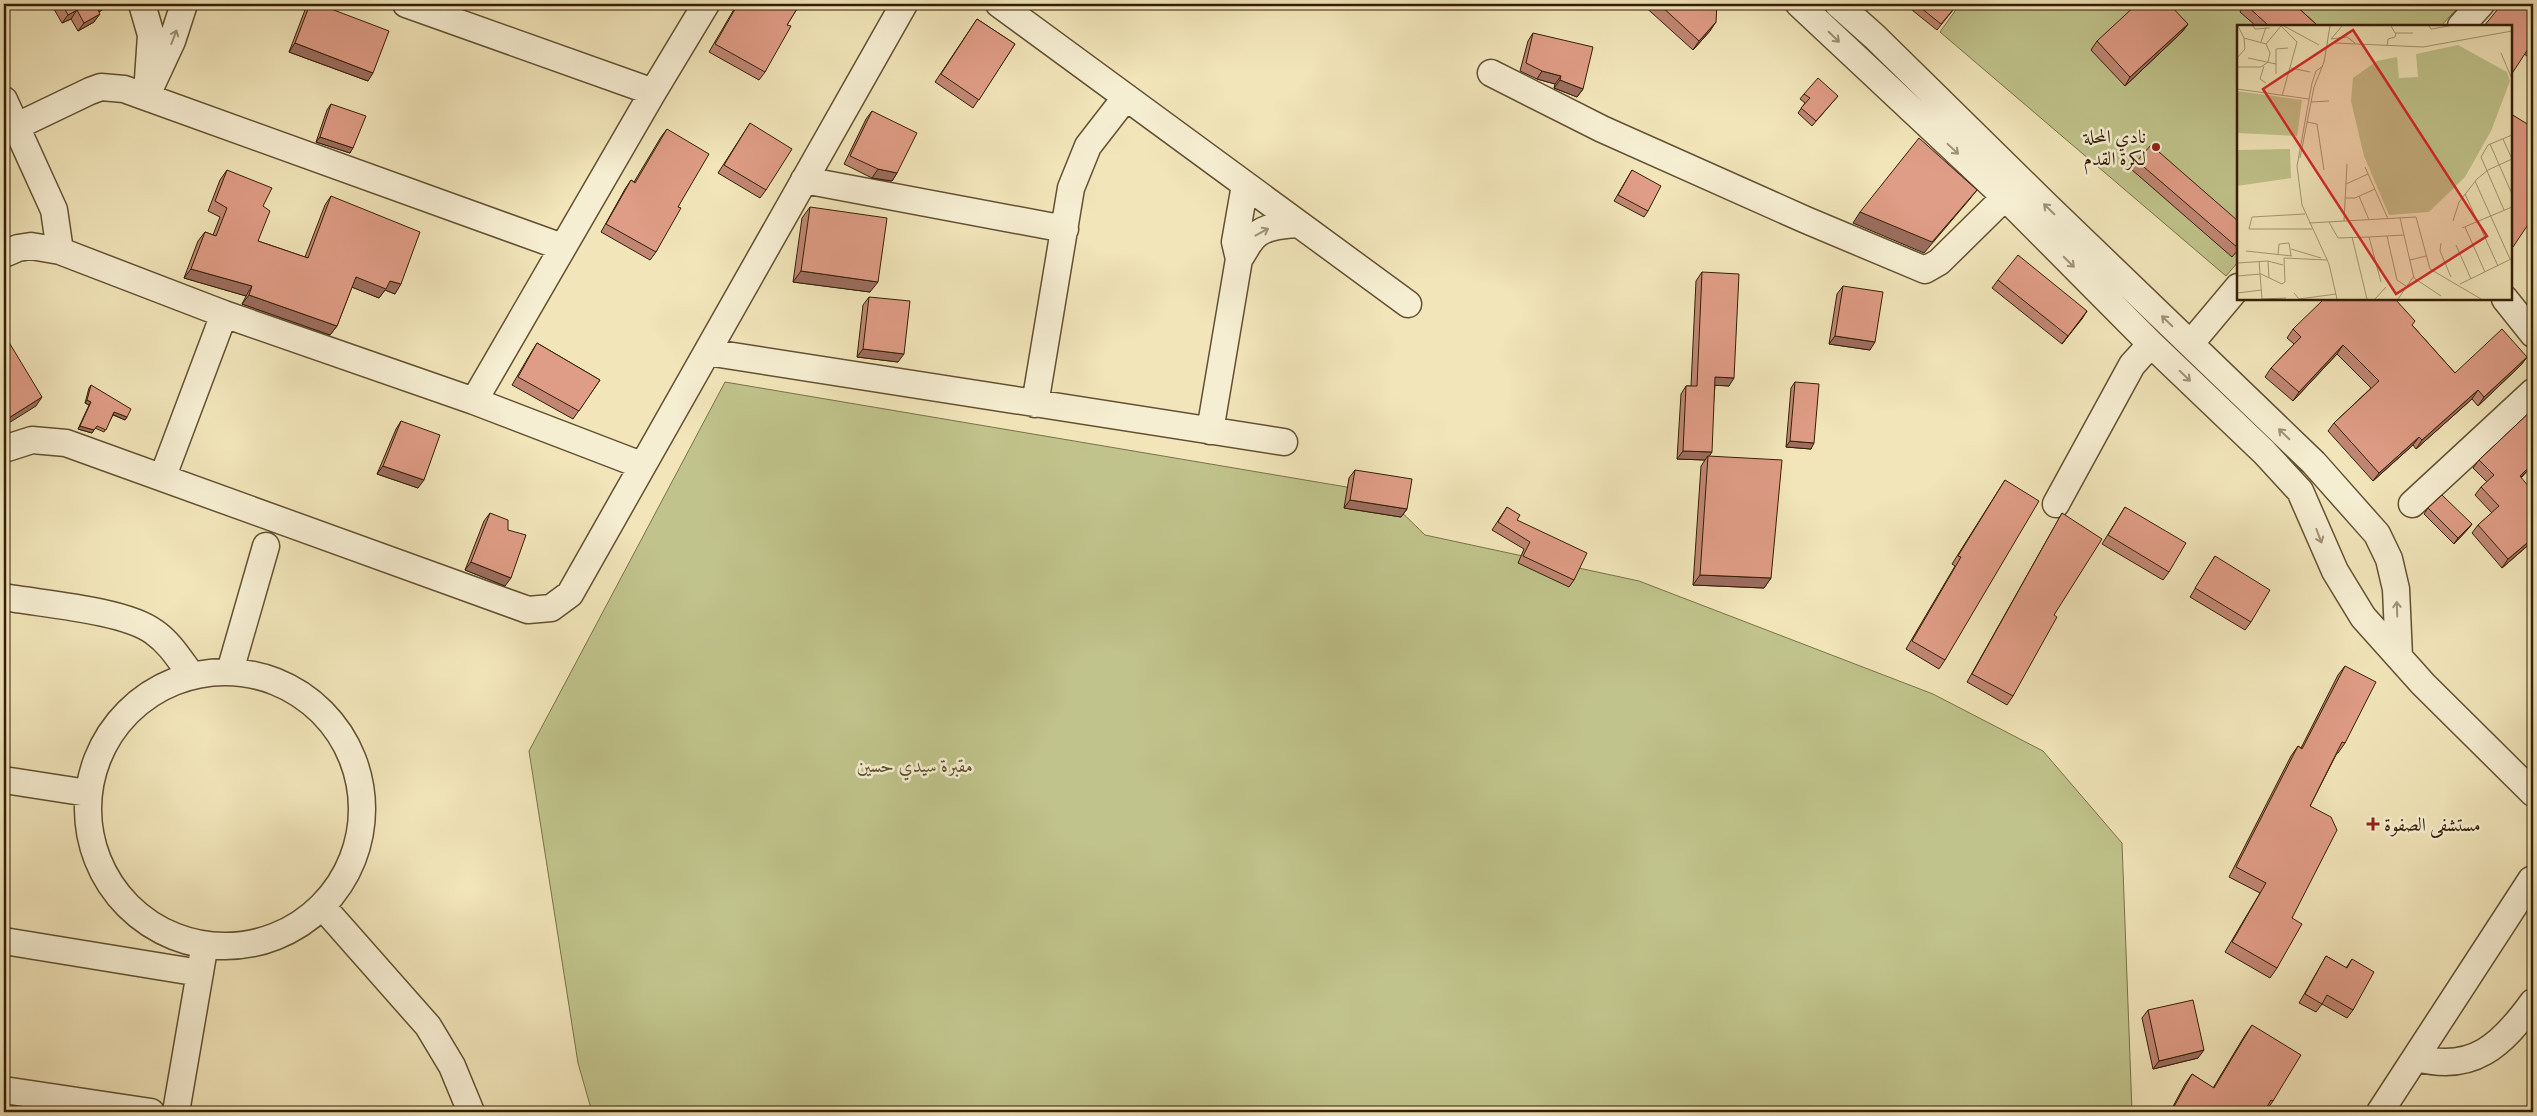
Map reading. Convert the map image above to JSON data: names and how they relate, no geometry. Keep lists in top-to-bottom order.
{
  "parks": ["مقبرة سيدي حسين"],
  "places": {
    "other": ["نادي المحلة لكرة القدم"],
    "health": ["مستشفى الصفوة"]
  }
}
